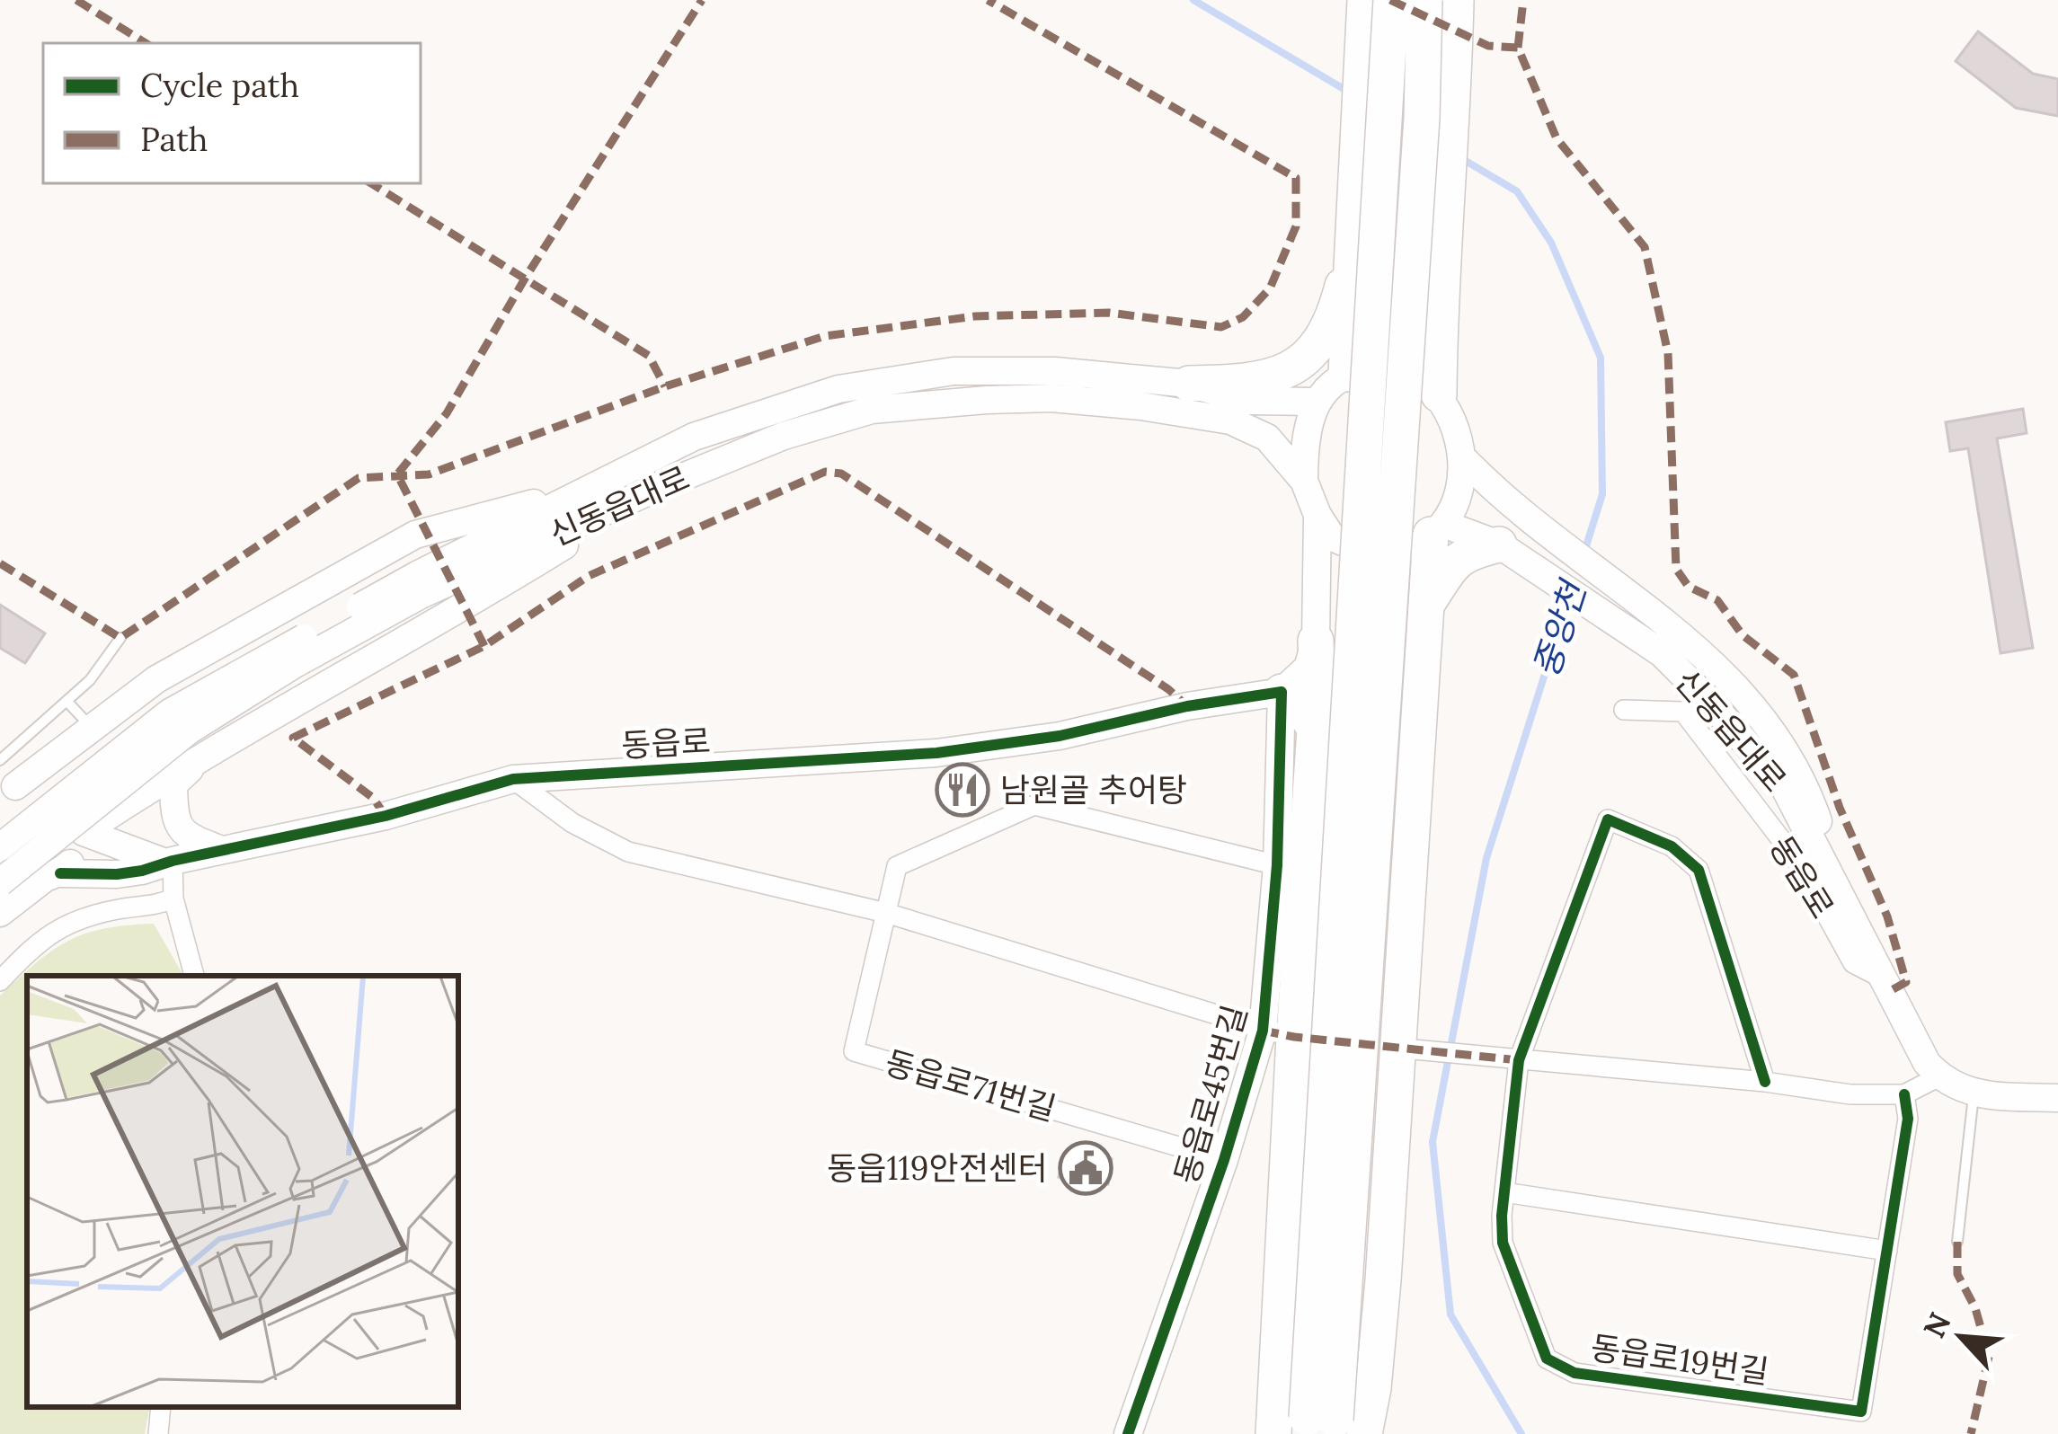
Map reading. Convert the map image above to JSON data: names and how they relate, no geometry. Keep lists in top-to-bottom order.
{
  "streets": {
    "main road": ["신동읍대로", "동읍로", "동읍로45번길"],
    "street": ["동읍로71번길", "동읍로19번길"]
  },
  "crossings": [
    ["신동읍대로", "동읍로"],
    ["동읍로", "동읍로45번길"],
    ["동읍로71번길", "동읍로45번길"]
  ],
  "water": ["중앙천"],
  "places": {
    "restaurant": ["남원골 추어탕"],
    "public building": ["동읍119안전센터"]
  },
  "legend": ["Cycle path", "Path"],
  "north": "top left"
}
